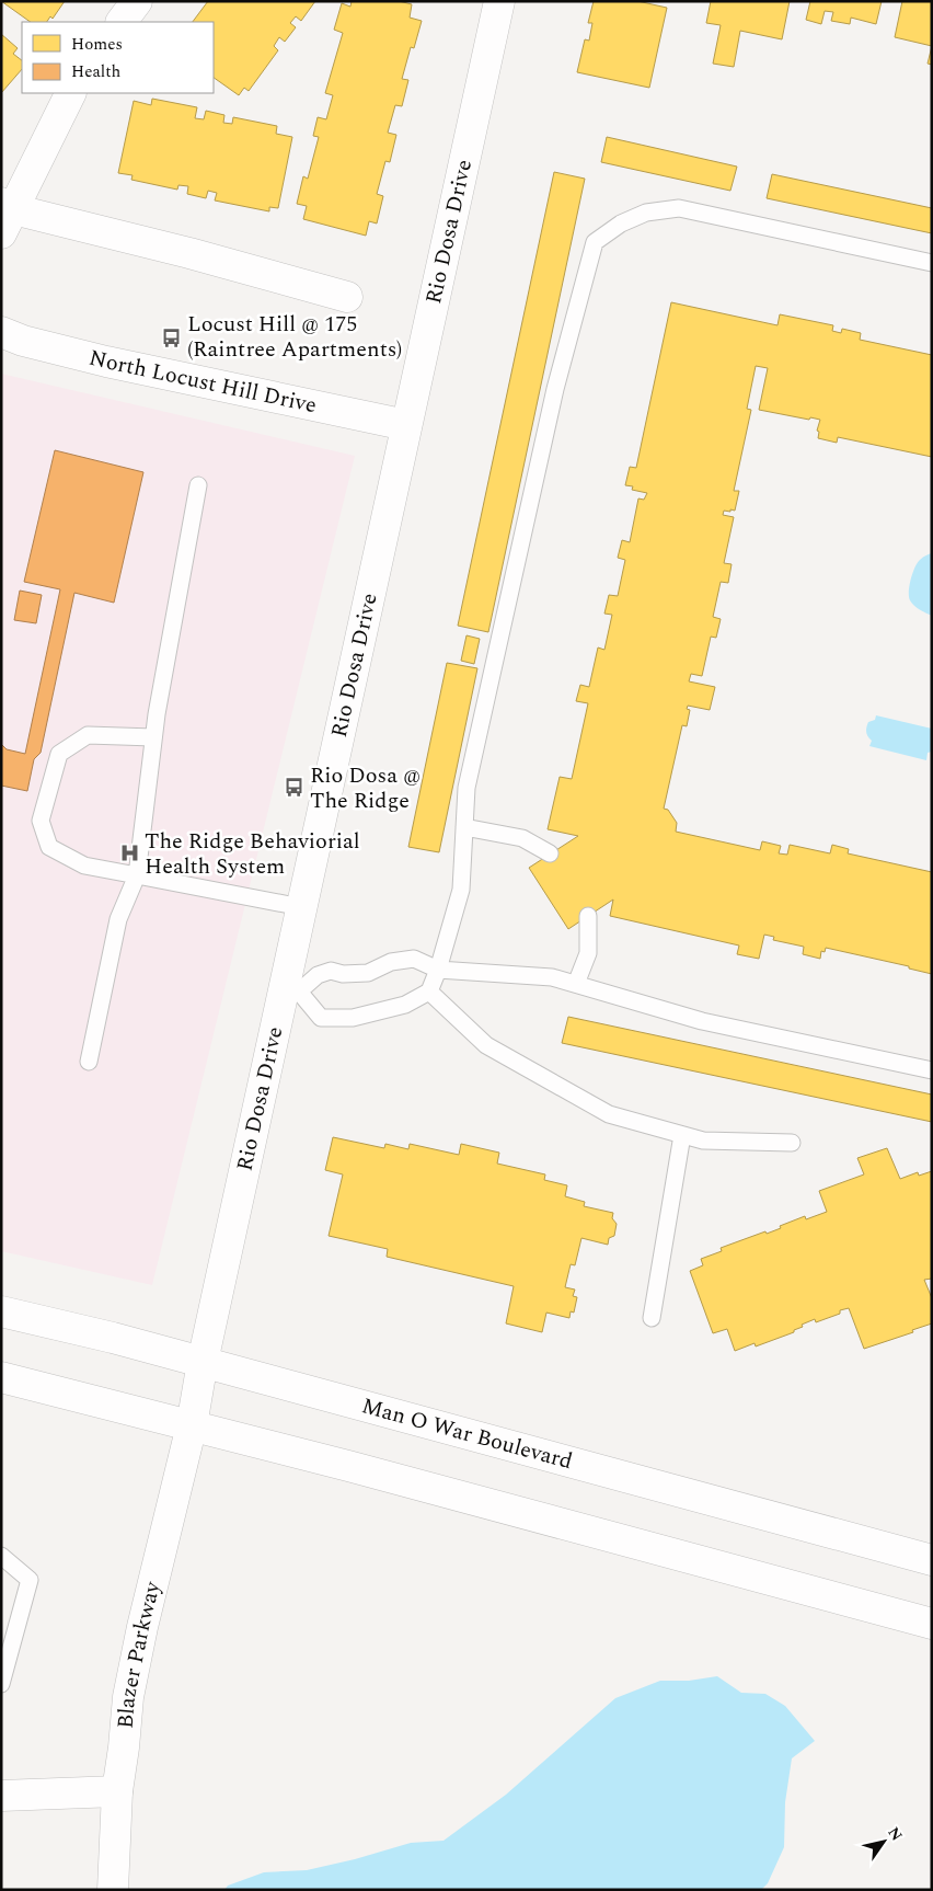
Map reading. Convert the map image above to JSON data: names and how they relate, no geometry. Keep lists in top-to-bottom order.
{
  "streets": {
    "street": [
      "Rio Dosa Drive",
      "North Locust Hill Drive",
      "Man O War Boulevard",
      "Blazer Parkway"
    ]
  },
  "crossings": [
    ["Rio Dosa Drive", "North Locust Hill Drive"],
    ["Rio Dosa Drive", "Man O War Boulevard"],
    ["Rio Dosa Drive", "Blazer Parkway"]
  ],
  "places": {
    "bus stop": ["Locust Hill @ 175 (Raintree Apartments)", "Rio Dosa @ The Ridge"],
    "hospital": ["The Ridge Behaviorial Health System"]
  },
  "legend": ["Homes", "Health"],
  "north": "top right"
}
